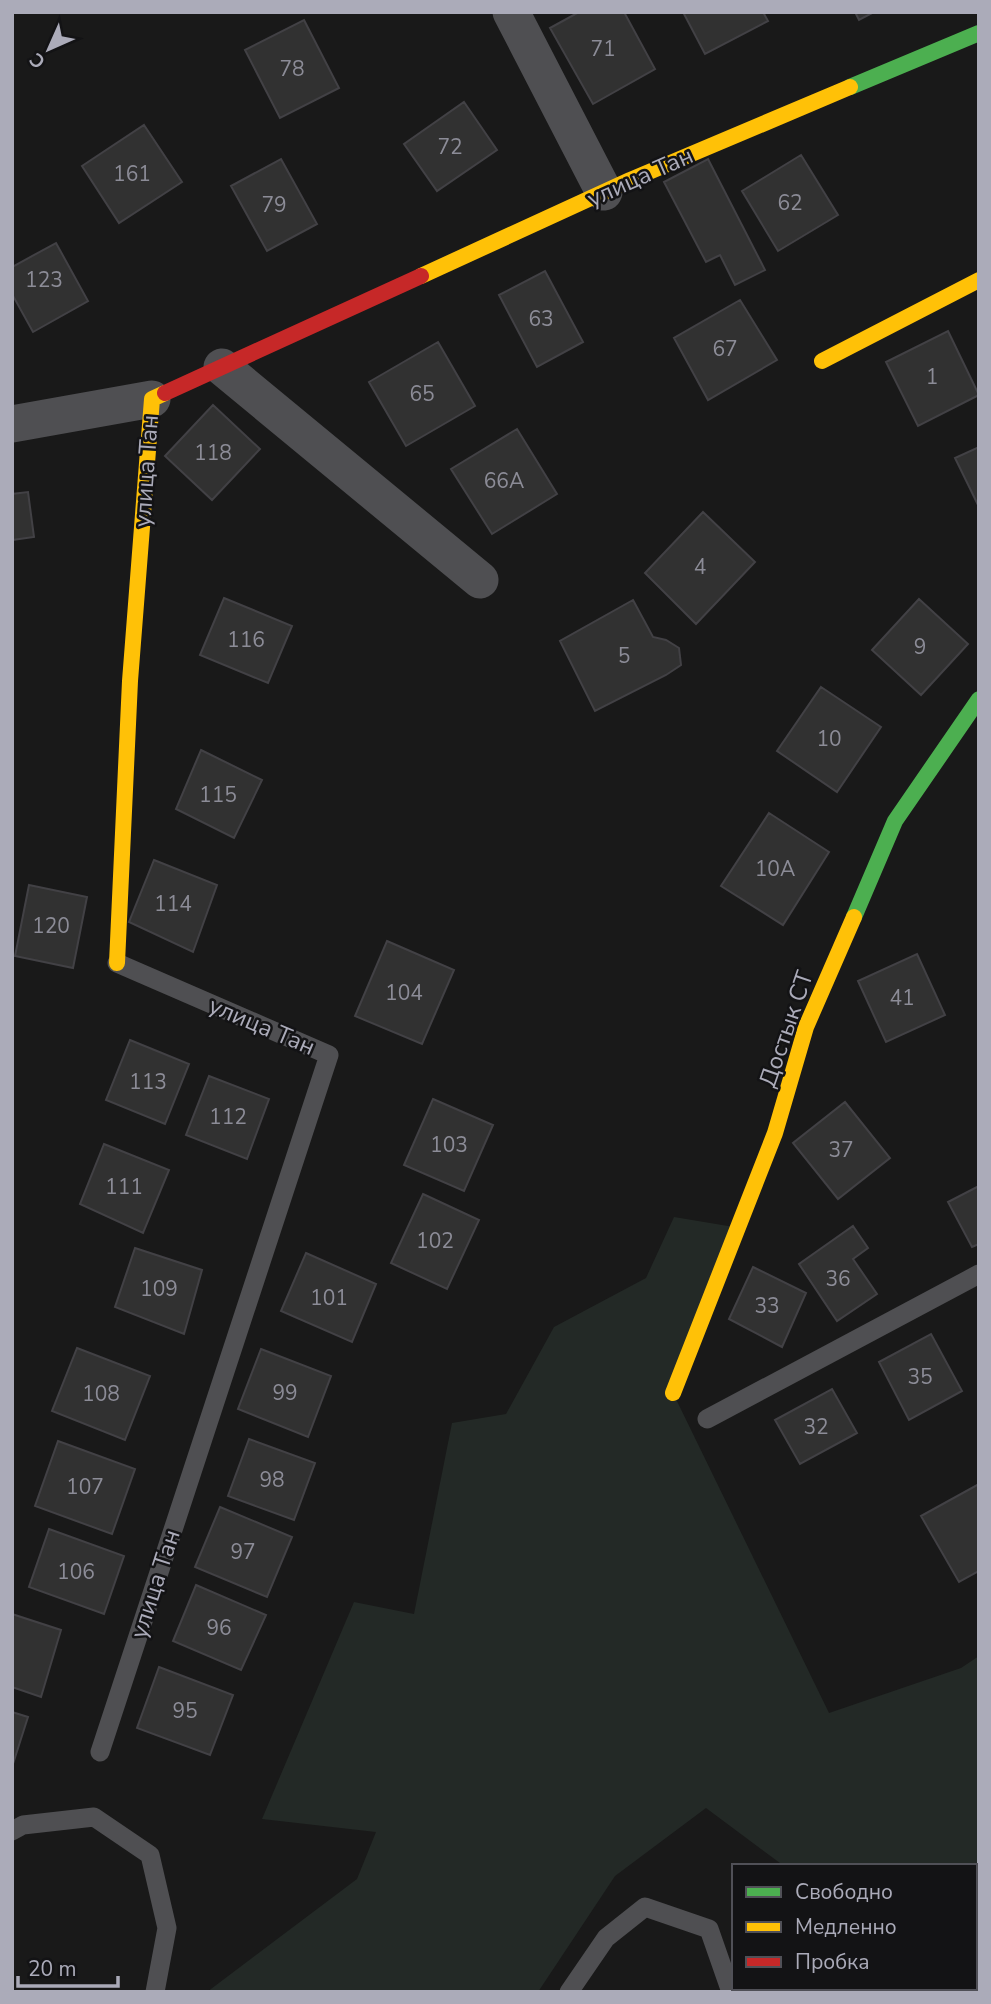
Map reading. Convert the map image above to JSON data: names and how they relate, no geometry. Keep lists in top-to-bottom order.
{
  "streets": {
    "street": ["улица Тан", "Достык СТ"]
  },
  "house_numbers": [
    "71",
    "78",
    "72",
    "161",
    "62",
    "79",
    "123",
    "63",
    "67",
    "1",
    "65",
    "118",
    "66А",
    "4",
    "116",
    "9",
    "5",
    "10",
    "115",
    "10А",
    "114",
    "120",
    "104",
    "41",
    "113",
    "112",
    "103",
    "37",
    "111",
    "102",
    "36",
    "109",
    "101",
    "33",
    "35",
    "99",
    "108",
    "32",
    "98",
    "107",
    "97",
    "106",
    "96",
    "95"
  ],
  "legend": ["Свободно", "Медленно", "Пробка"],
  "scale_bar": "20 m",
  "north": "bottom left"
}
